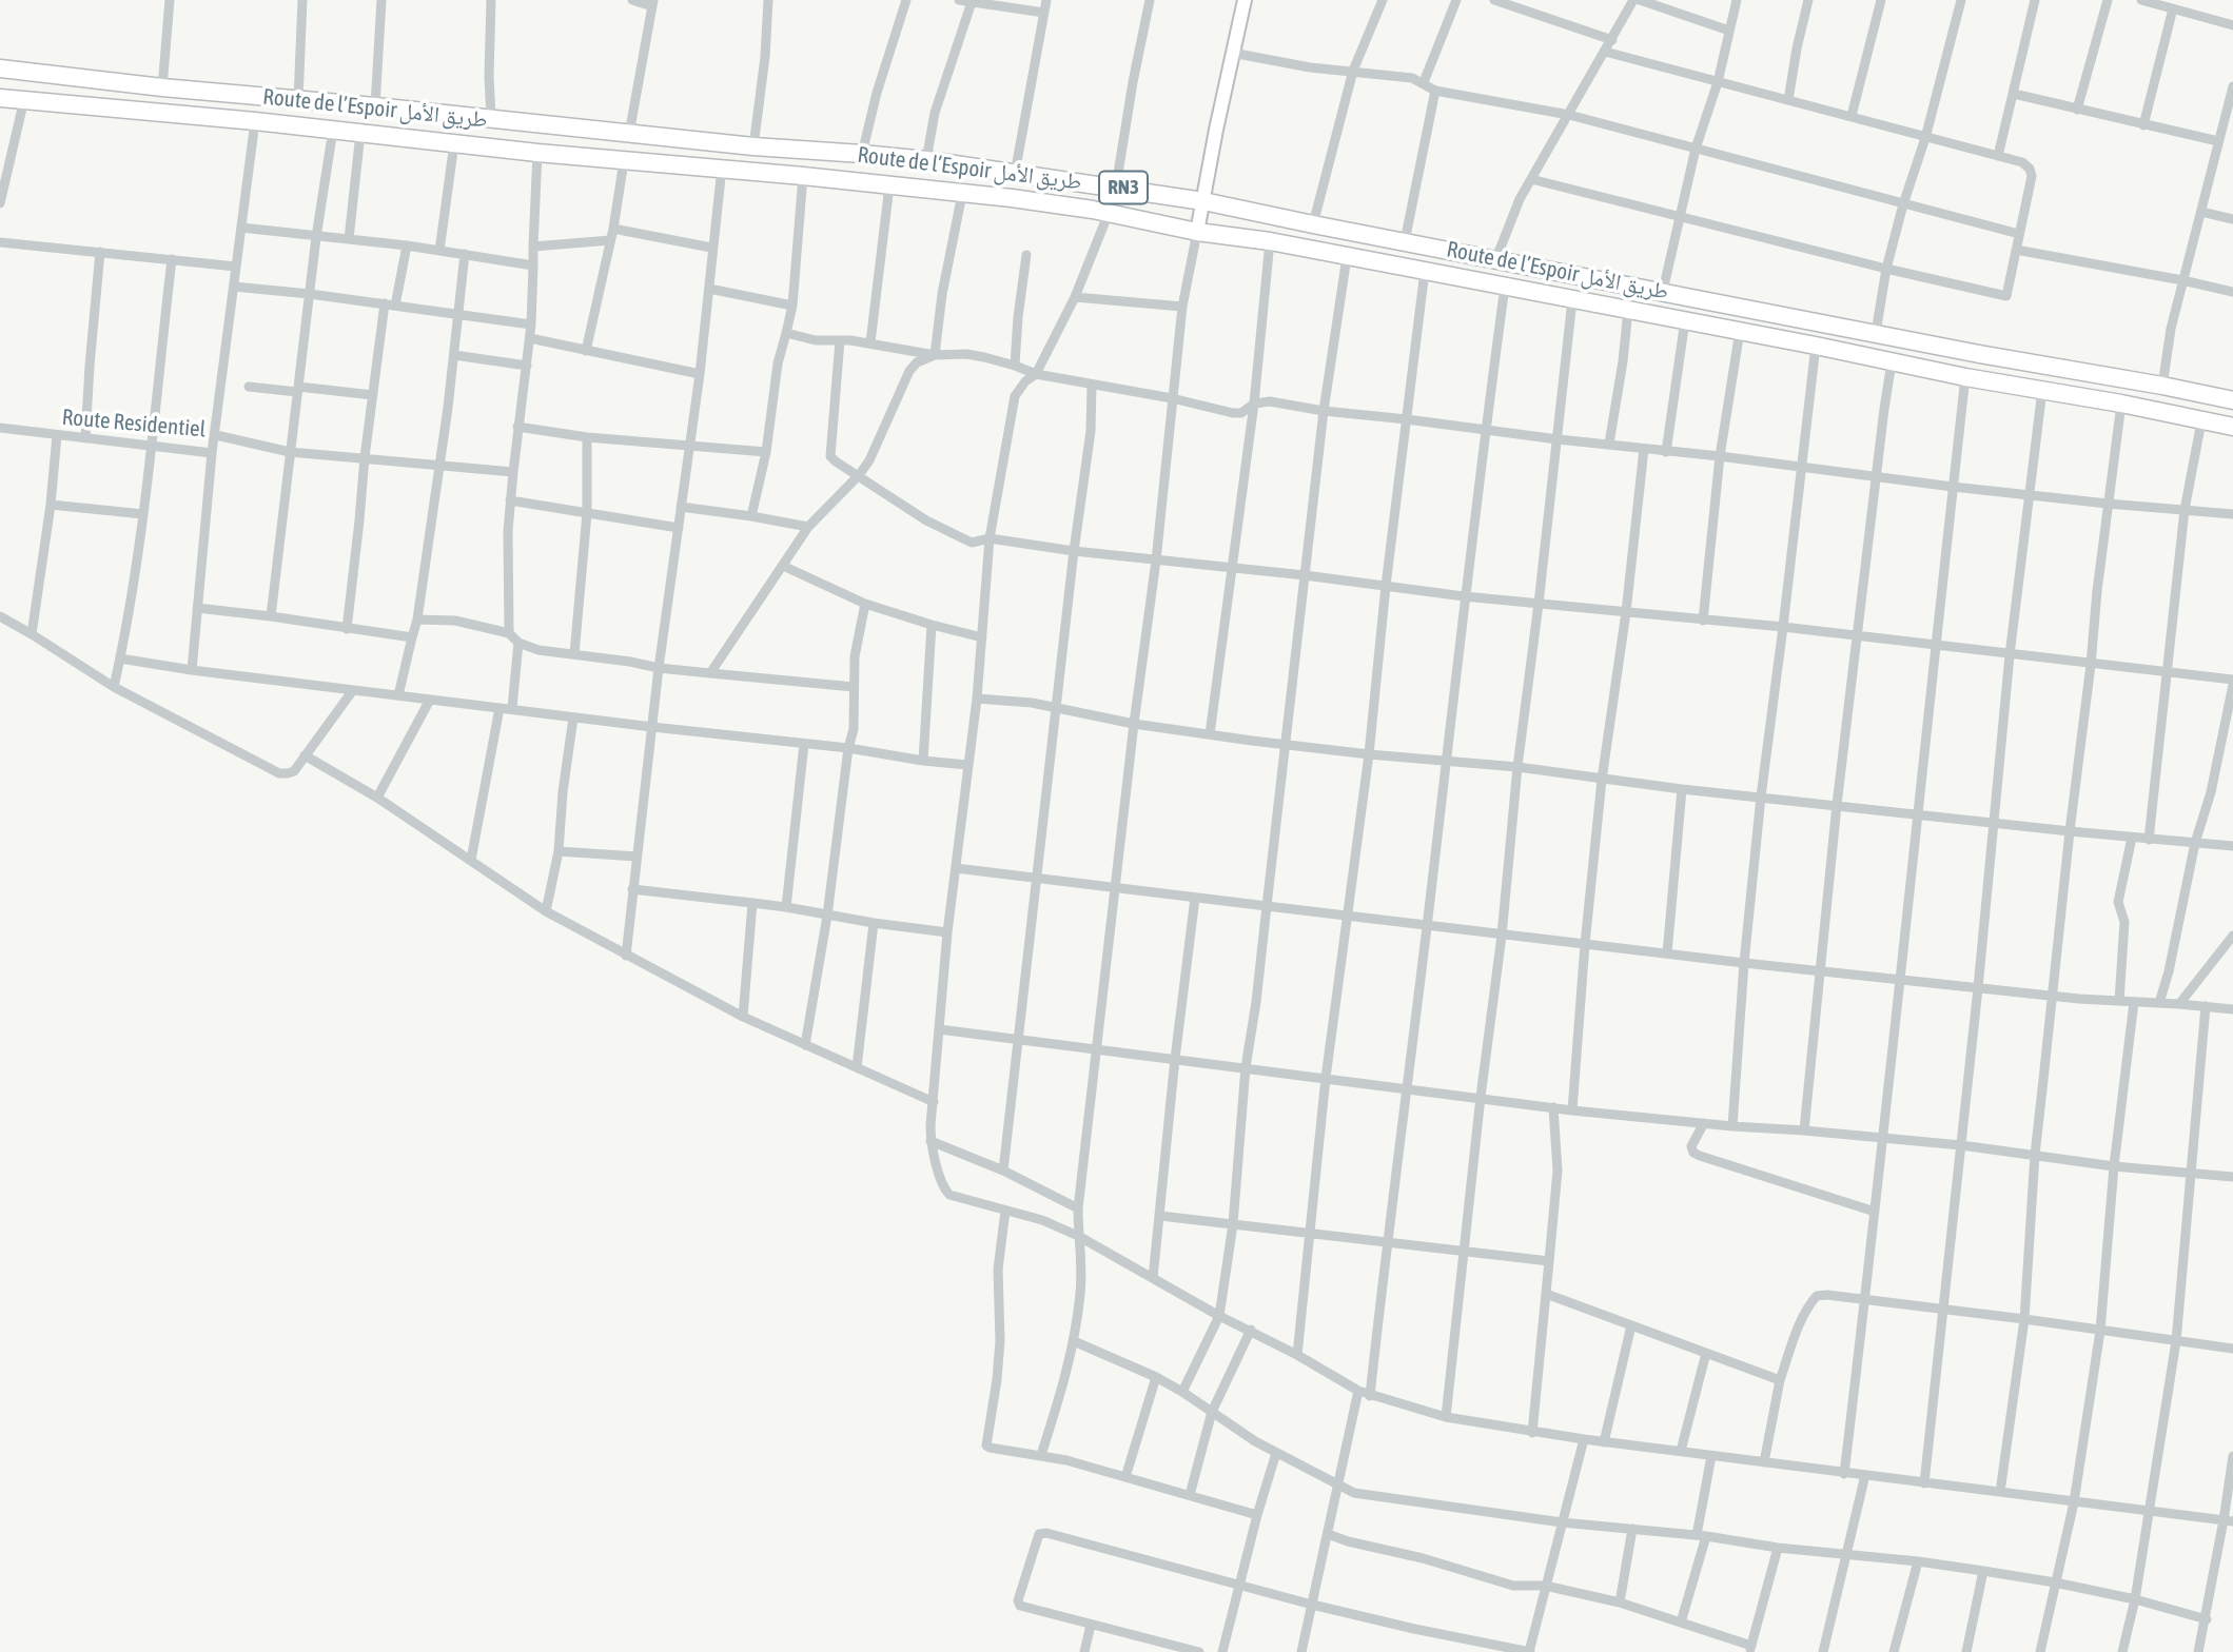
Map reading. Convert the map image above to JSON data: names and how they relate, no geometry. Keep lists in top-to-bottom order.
{
  "streets": {
    "highway": ["Route de l’Espoir طريق الأمل", "RN3"],
    "street": ["Route Residentiel"]
  },
  "crossings": [
    ["Route de l’Espoir طريق الأمل", "Route Residentiel"]
  ]
}
